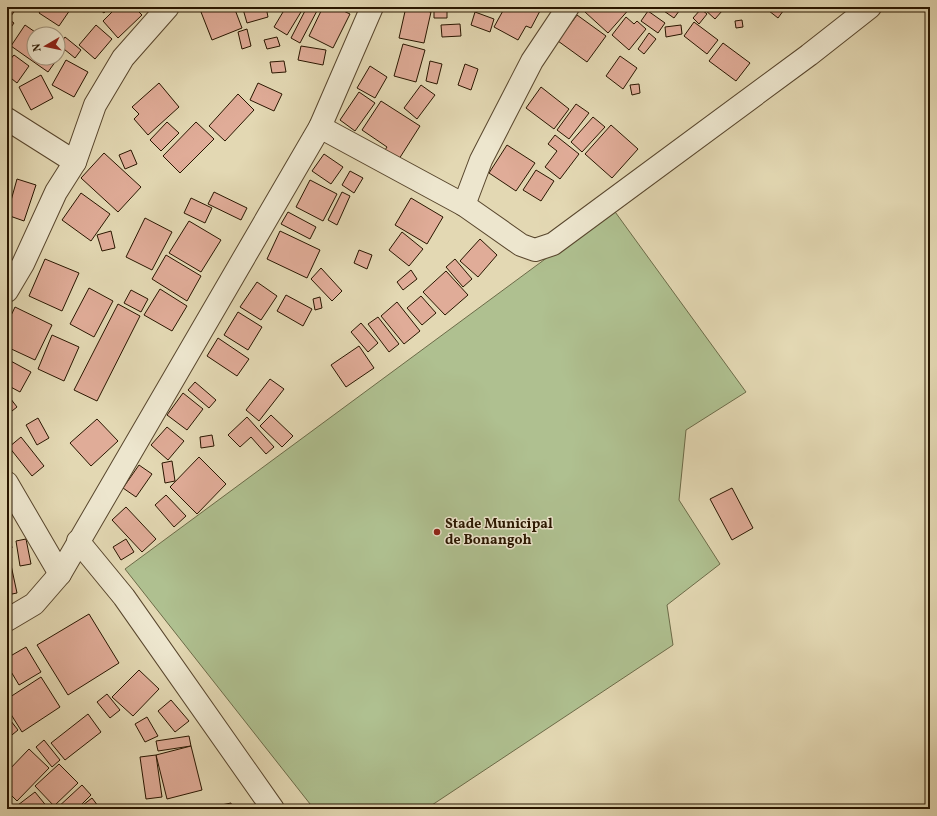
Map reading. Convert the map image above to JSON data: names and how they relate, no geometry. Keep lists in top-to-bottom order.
{
  "places": ["Stade Municipal de Bonangoh"],
  "north": "left"
}
